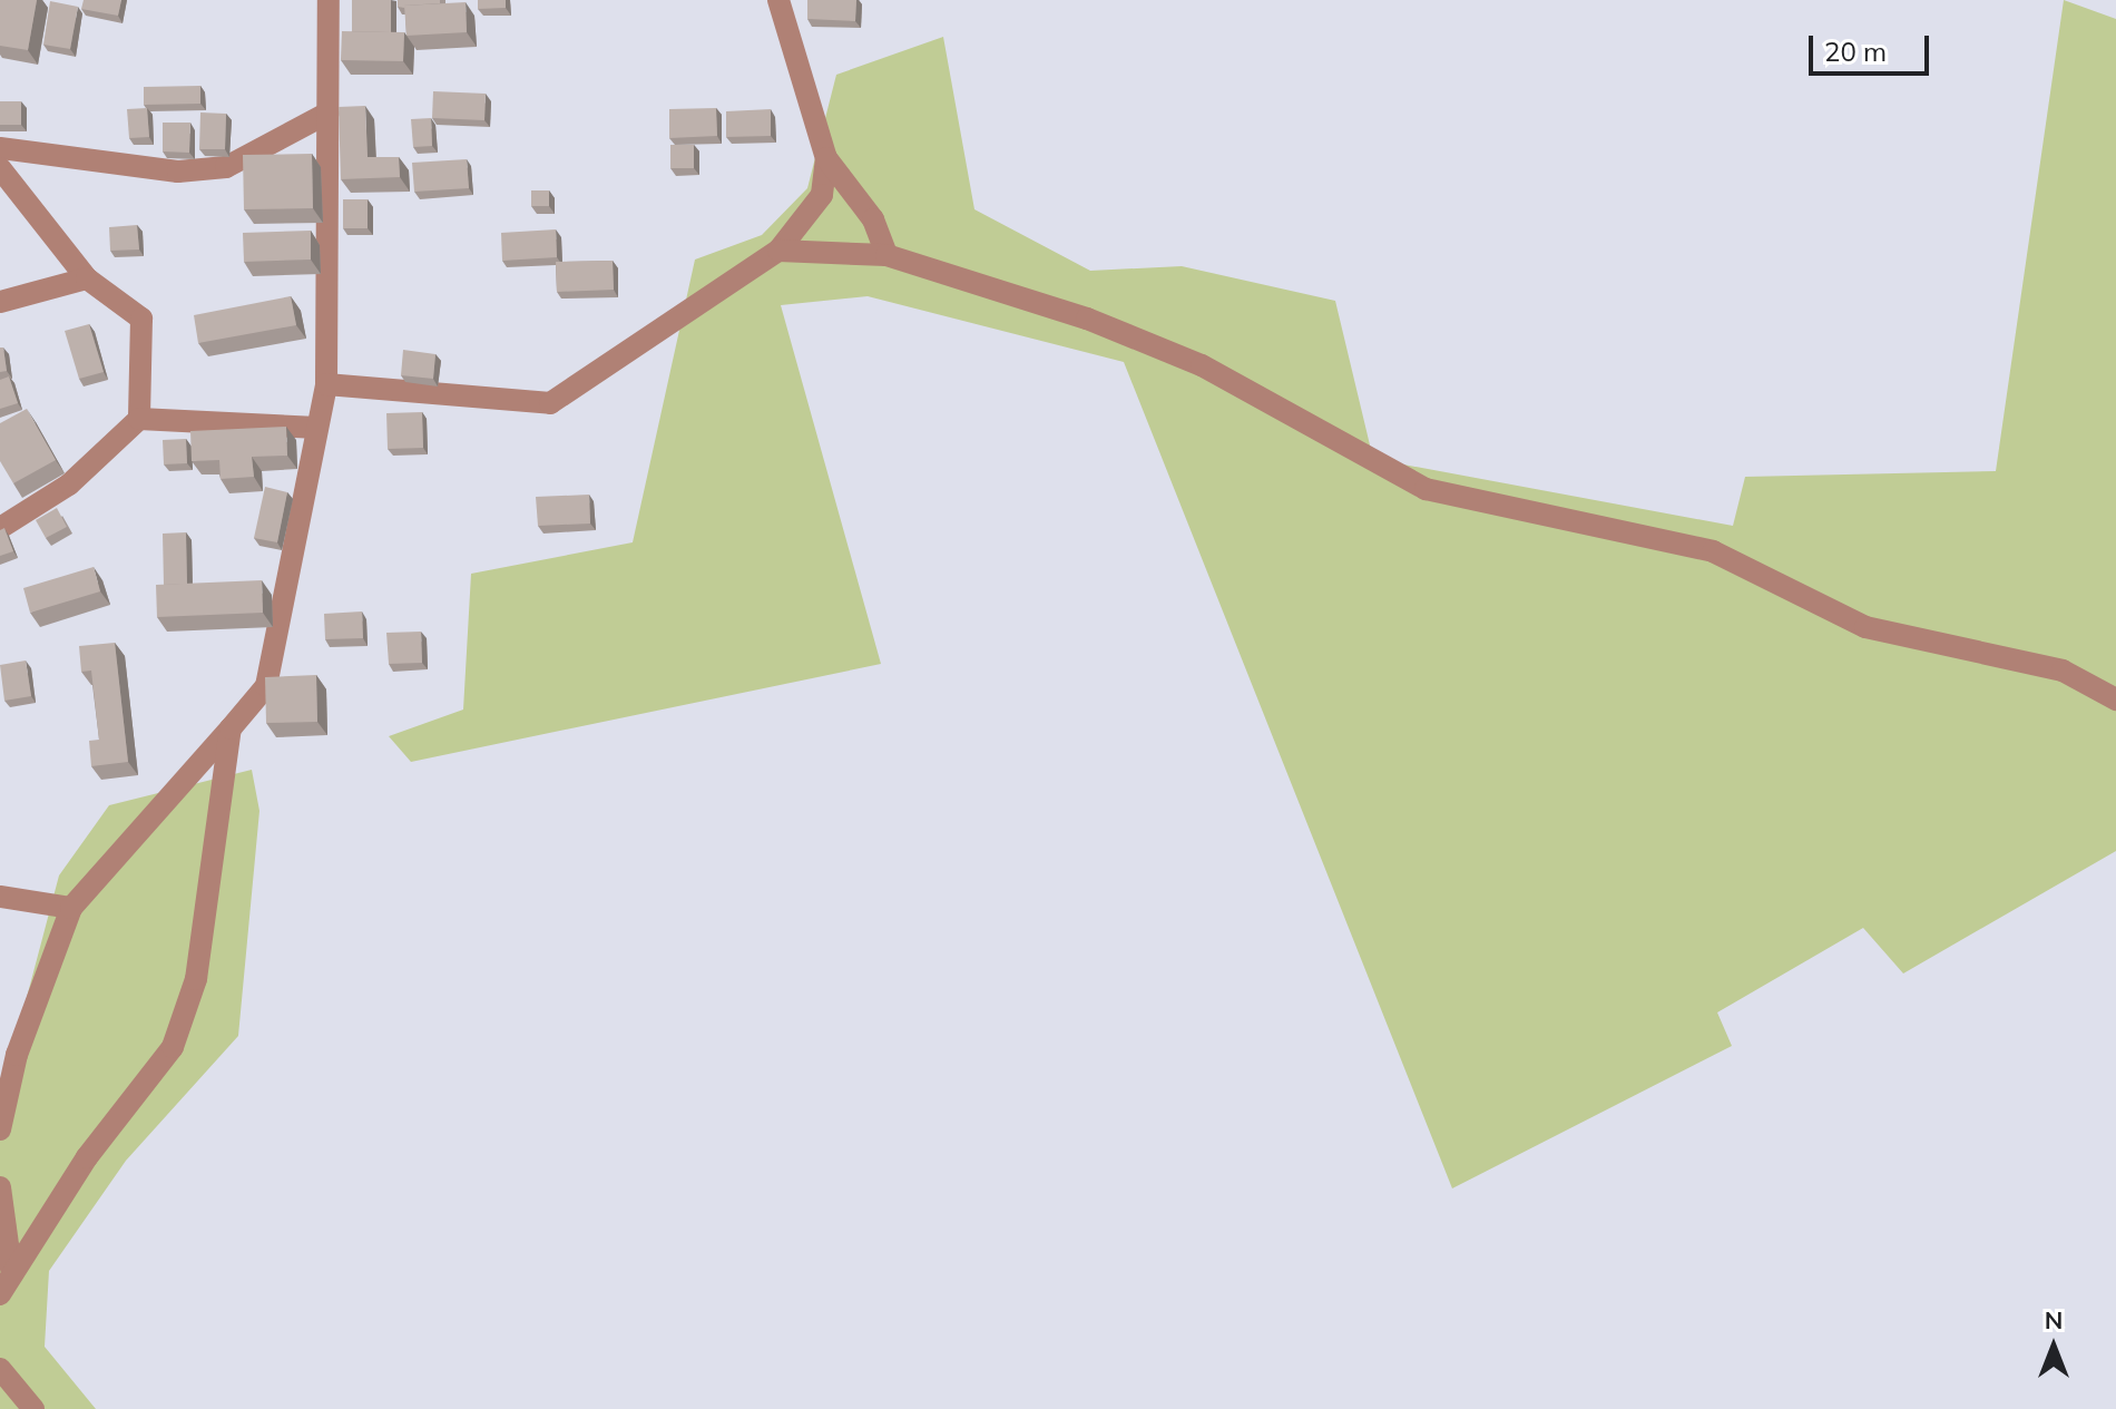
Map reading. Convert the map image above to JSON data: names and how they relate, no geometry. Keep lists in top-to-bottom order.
{
  "scale_bar": "20 m",
  "north": "top"
}
